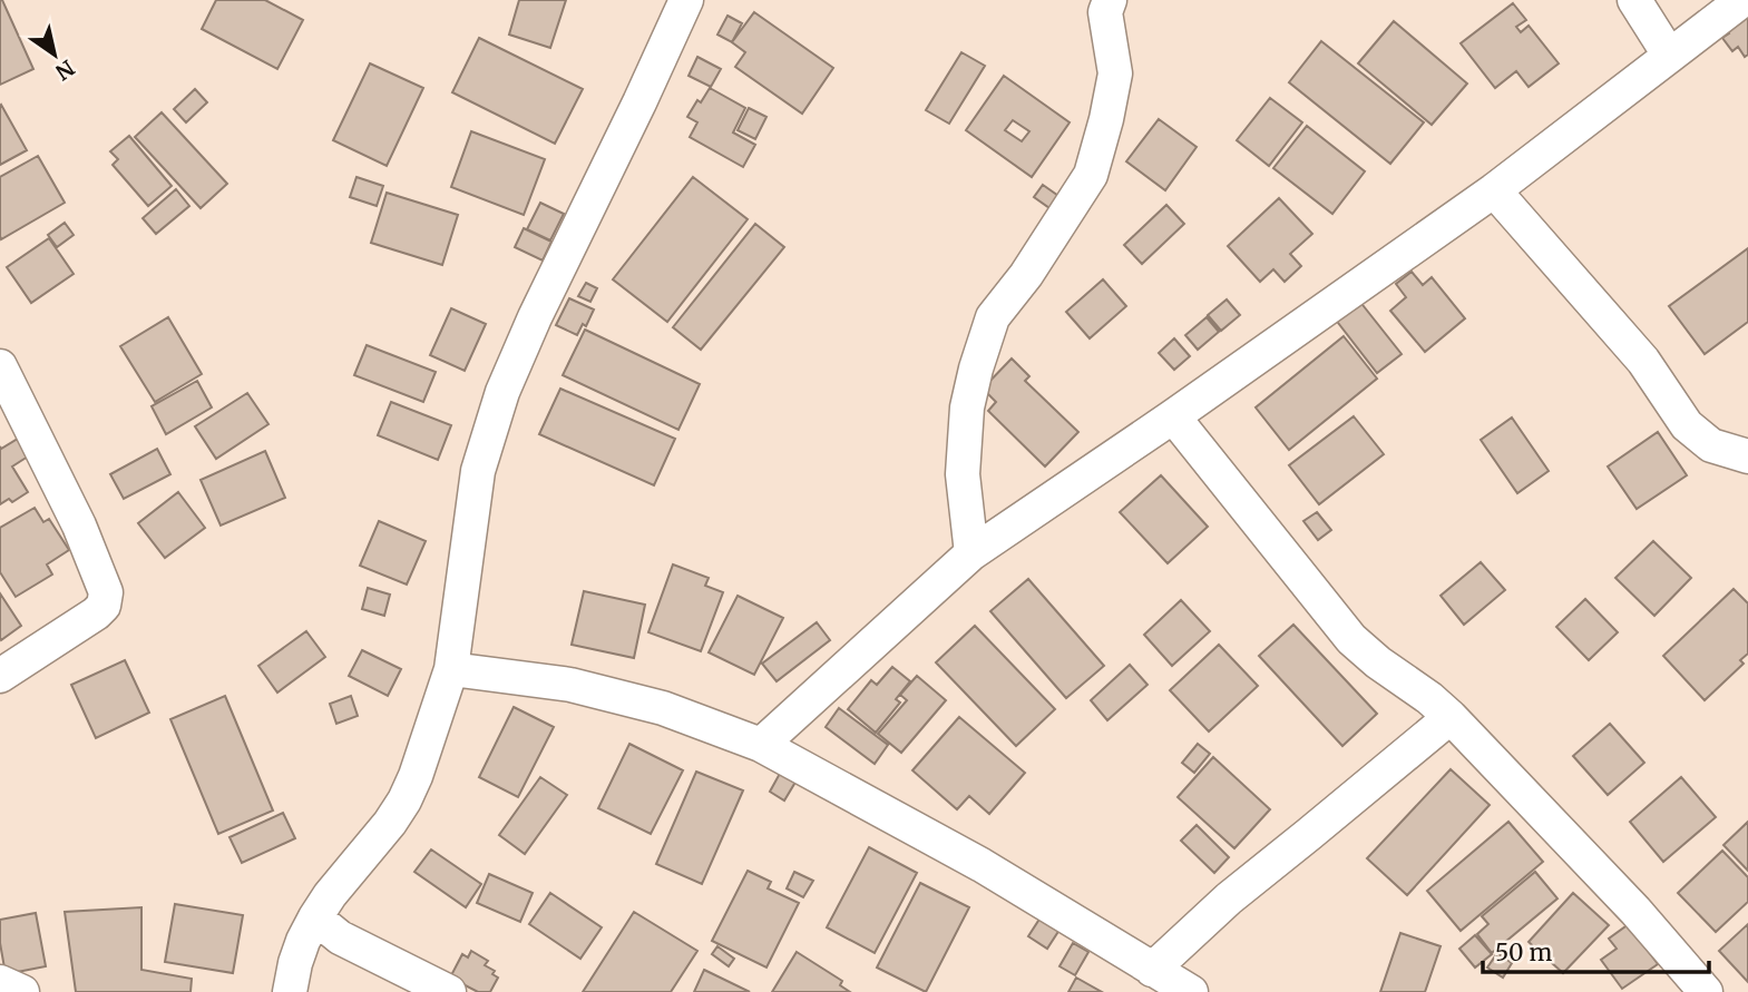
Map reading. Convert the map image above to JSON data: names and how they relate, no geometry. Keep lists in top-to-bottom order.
{
  "scale_bar": "50 m",
  "north": "bottom right"
}
